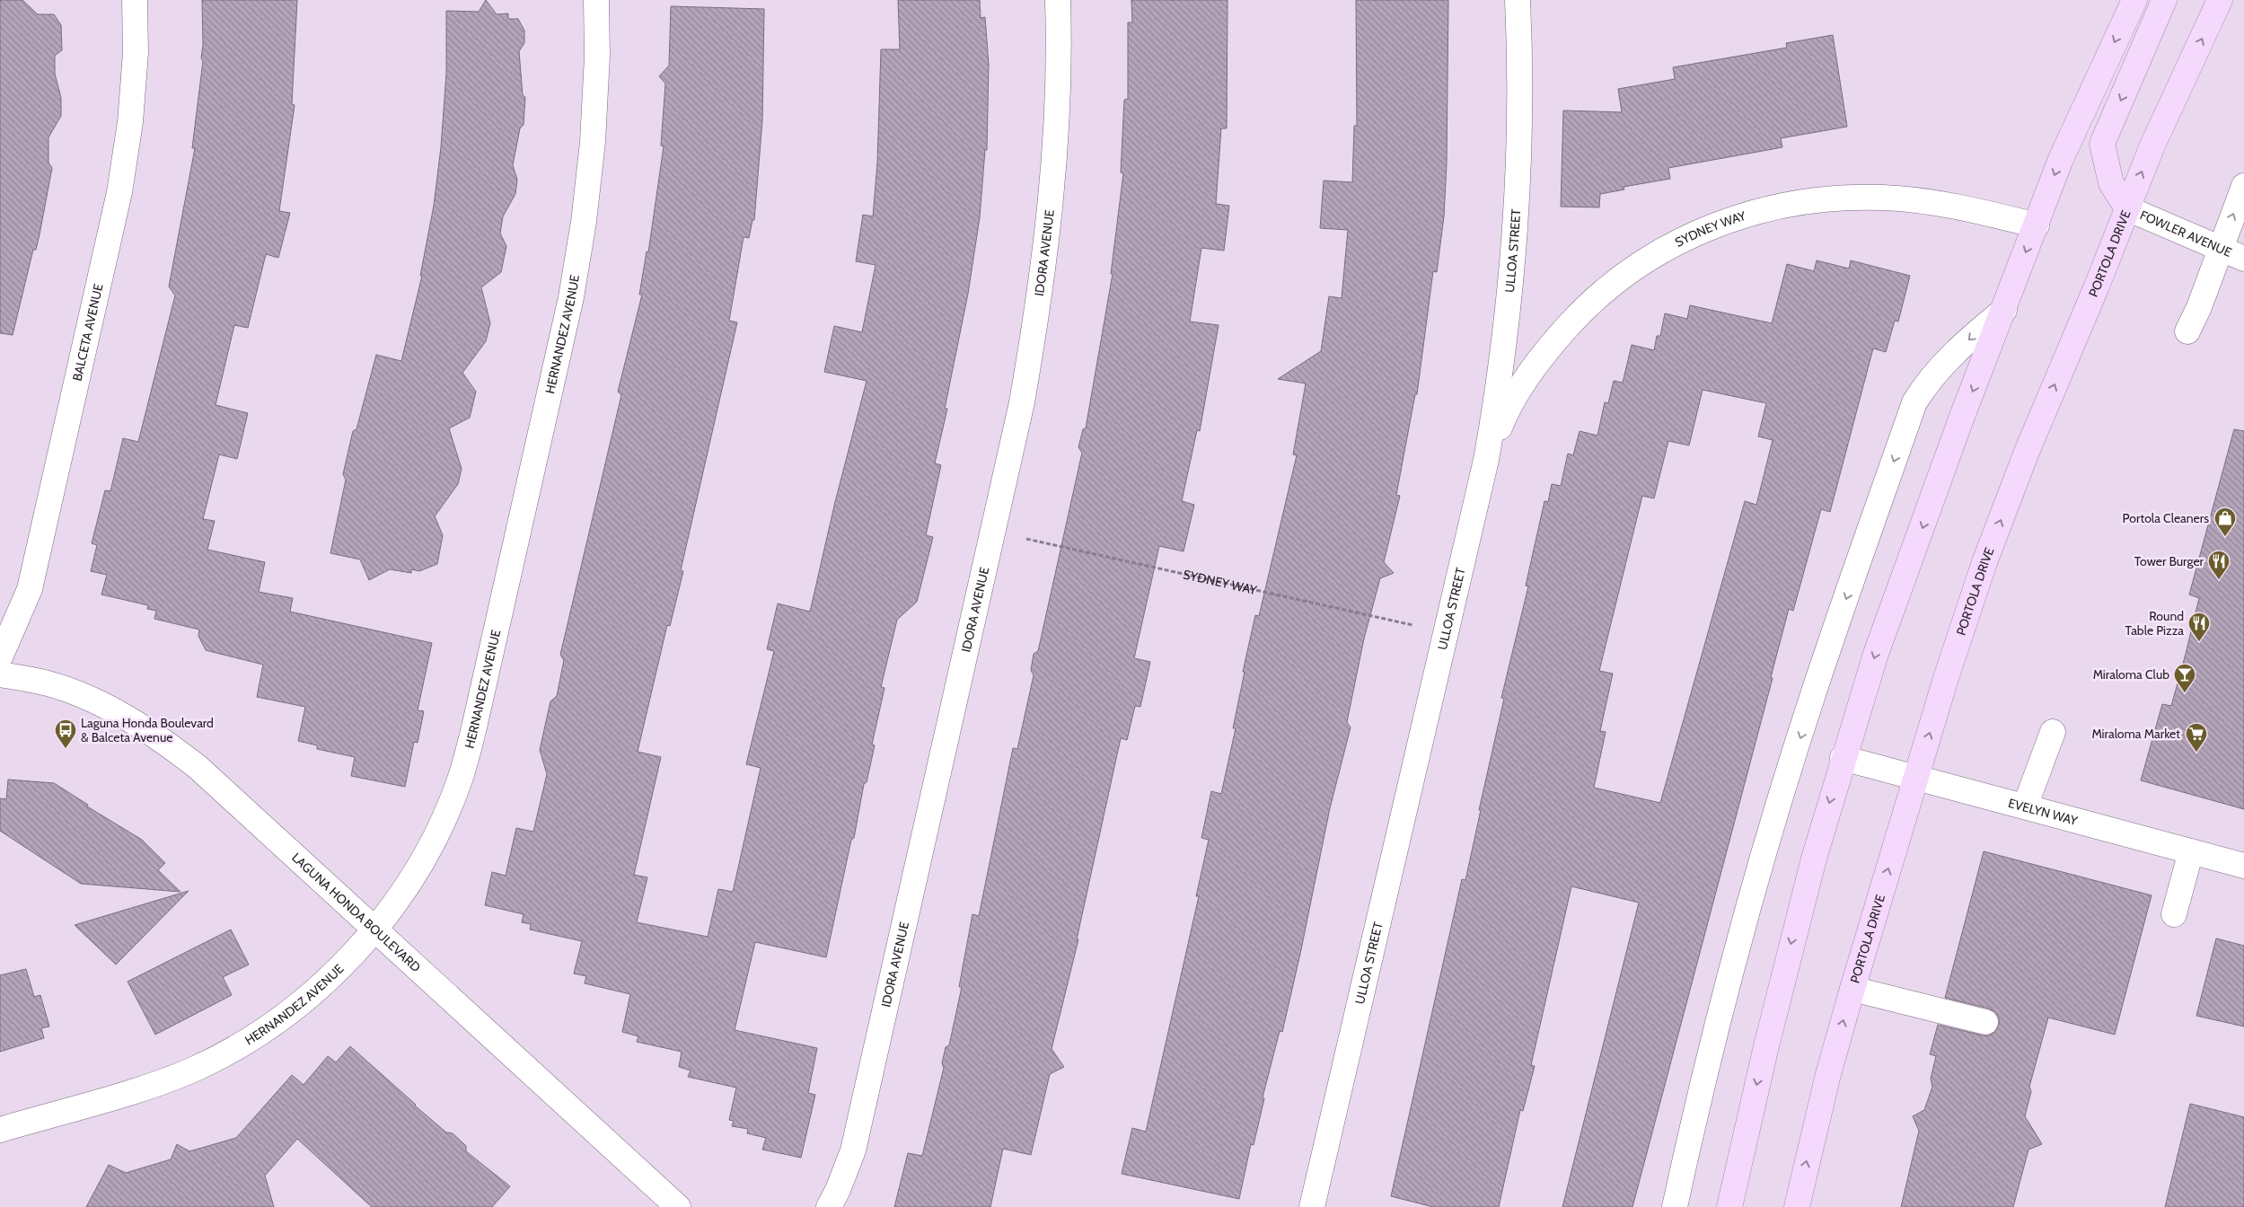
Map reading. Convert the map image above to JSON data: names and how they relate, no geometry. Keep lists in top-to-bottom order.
{
  "streets": {
    "main road": ["PORTOLA DRIVE"],
    "street": [
      "SYDNEY WAY",
      "FOWLER AVENUE",
      "ULLOA STREET",
      "IDORA AVENUE",
      "BALCETA AVENUE",
      "HERNANDEZ AVENUE",
      "EVELYN WAY",
      "LAGUNA HONDA BOULEVARD"
    ]
  },
  "crossings": [
    ["SYDNEY WAY", "ULLOA STREET"],
    ["SYDNEY WAY", "IDORA AVENUE"],
    ["FOWLER AVENUE", "PORTOLA DRIVE"],
    ["PORTOLA DRIVE", "EVELYN WAY"],
    ["HERNANDEZ AVENUE", "LAGUNA HONDA BOULEVARD"]
  ],
  "places": {
    "shop": ["Portola Cleaners"],
    "restaurant": ["Tower Burger", "Round Table Pizza"],
    "bar": ["Miraloma Club"],
    "bus stop": ["Laguna Honda Boulevard & Balceta Avenue"],
    "supermarket": ["Miraloma Market"]
  }
}
